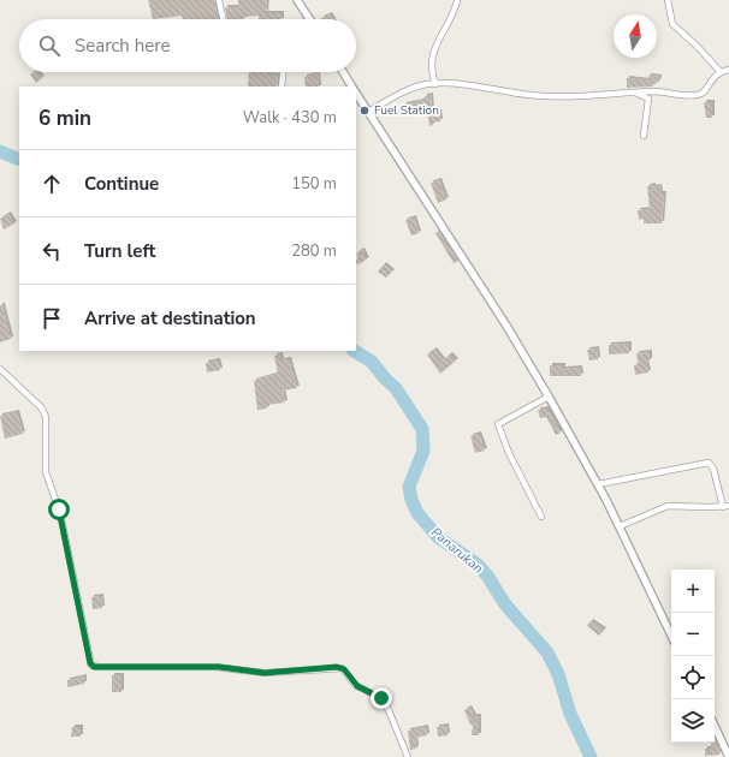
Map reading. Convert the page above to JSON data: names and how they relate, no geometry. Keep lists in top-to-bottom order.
{
  "water": ["Panarukan"],
  "places": ["Fuel Station"],
  "north": "top",
  "page": {
    "search": "Search here",
    "heading": ["6 min", "Walk · 430 m"],
    "list": [
      ["Continue", "150 m"],
      ["Turn left", "280 m"],
      "Arrive at destination"
    ],
    "map_buttons": ["+", "−"]
  }
}
